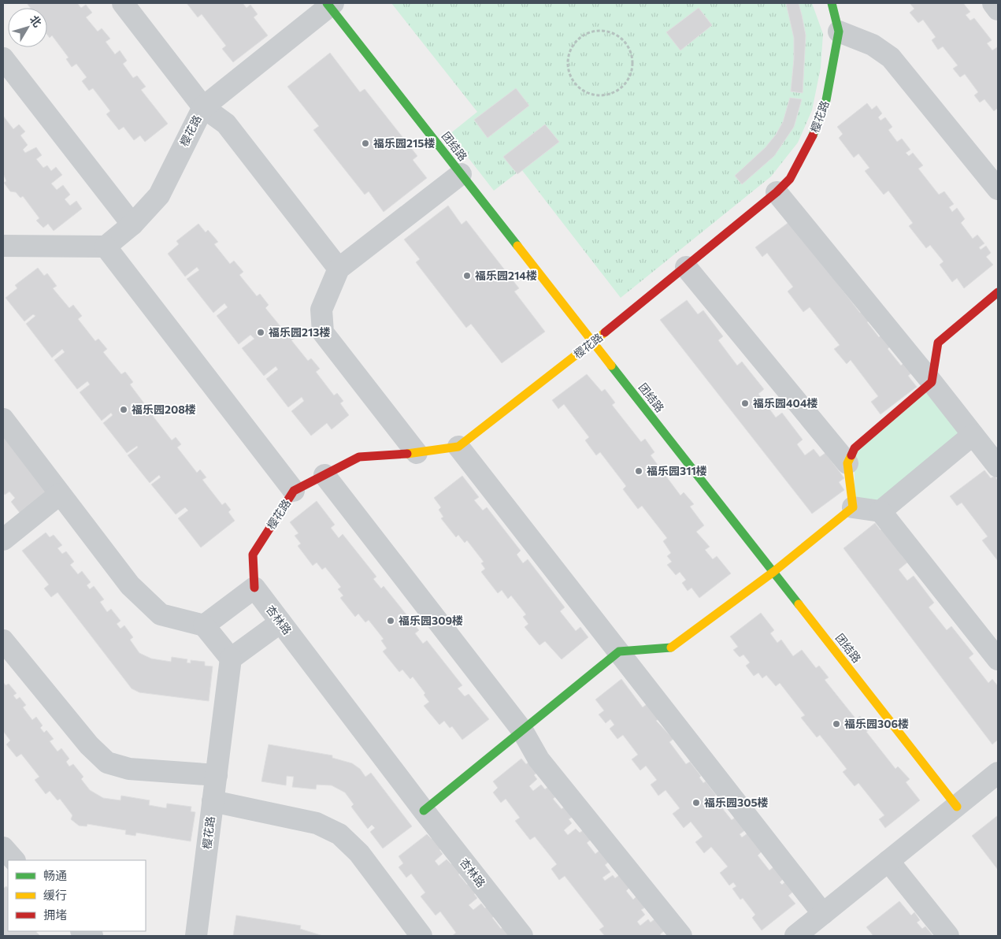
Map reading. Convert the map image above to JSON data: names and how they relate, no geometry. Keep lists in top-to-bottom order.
{
  "streets": {
    "street": ["樱花路", "团结路", "杏林路"]
  },
  "crossings": [
    ["樱花路", "团结路"],
    ["樱花路", "杏林路"]
  ],
  "places": [
    "福乐园215楼",
    "福乐园214楼",
    "福乐园213楼",
    "福乐园404楼",
    "福乐园208楼",
    "福乐园311楼",
    "福乐园309楼",
    "福乐园306楼",
    "福乐园305楼"
  ],
  "legend": ["畅通", "缓行", "拥堵"],
  "north": "top right"
}
